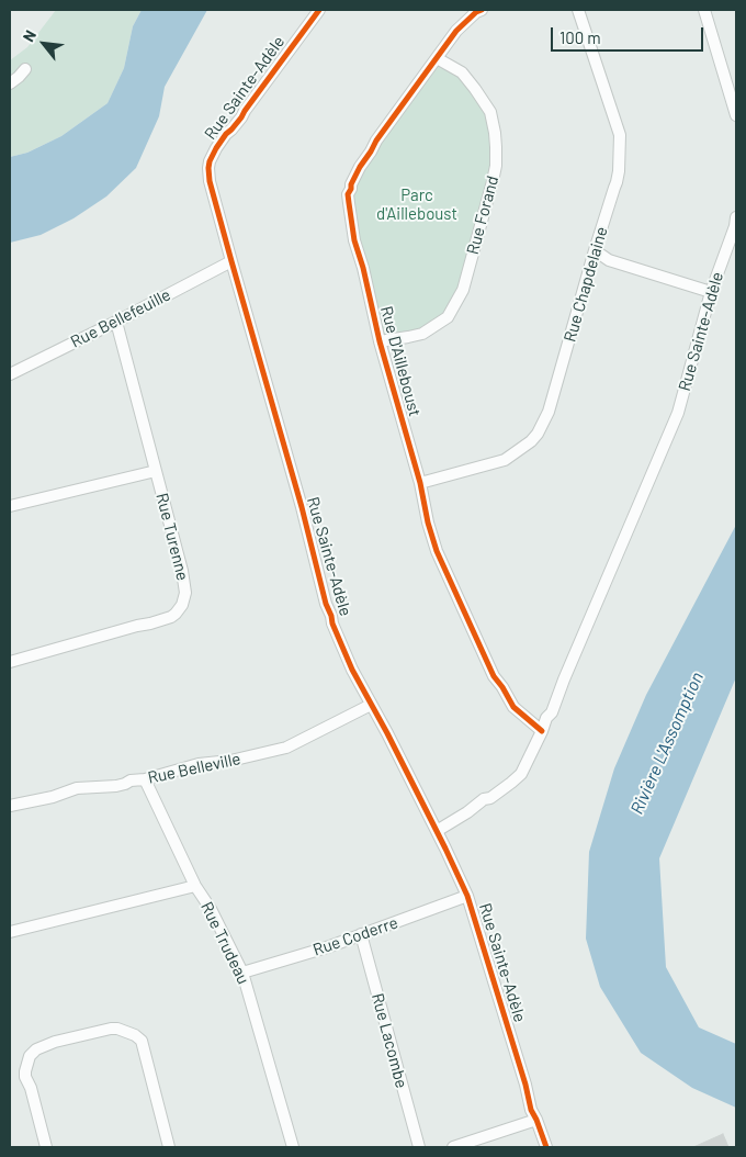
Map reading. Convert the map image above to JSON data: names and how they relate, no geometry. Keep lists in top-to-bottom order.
{
  "streets": {
    "street": [
      "Rue Sainte-Adèle",
      "Rue Forand",
      "Rue Chapdelaine",
      "Rue Bellefeuille",
      "Rue D'Ailleboust",
      "Rue Turenne",
      "Rue Belleville",
      "Rue Coderre",
      "Rue Trudeau",
      "Rue Lacombe"
    ]
  },
  "crossings": [
    ["Rue Sainte-Adèle", "Rue Bellefeuille"],
    ["Rue Sainte-Adèle", "Rue D'Ailleboust"],
    ["Rue Sainte-Adèle", "Rue Belleville"],
    ["Rue Sainte-Adèle", "Rue Coderre"],
    ["Rue Forand", "Rue D'Ailleboust"],
    ["Rue Chapdelaine", "Rue D'Ailleboust"],
    ["Rue Bellefeuille", "Rue Turenne"],
    ["Rue Belleville", "Rue Trudeau"],
    ["Rue Coderre", "Rue Trudeau"],
    ["Rue Coderre", "Rue Lacombe"]
  ],
  "water": ["Rivière L'Assomption"],
  "parks": ["Parc d'Ailleboust"],
  "scale_bar": "100 m",
  "north": "top left"
}
